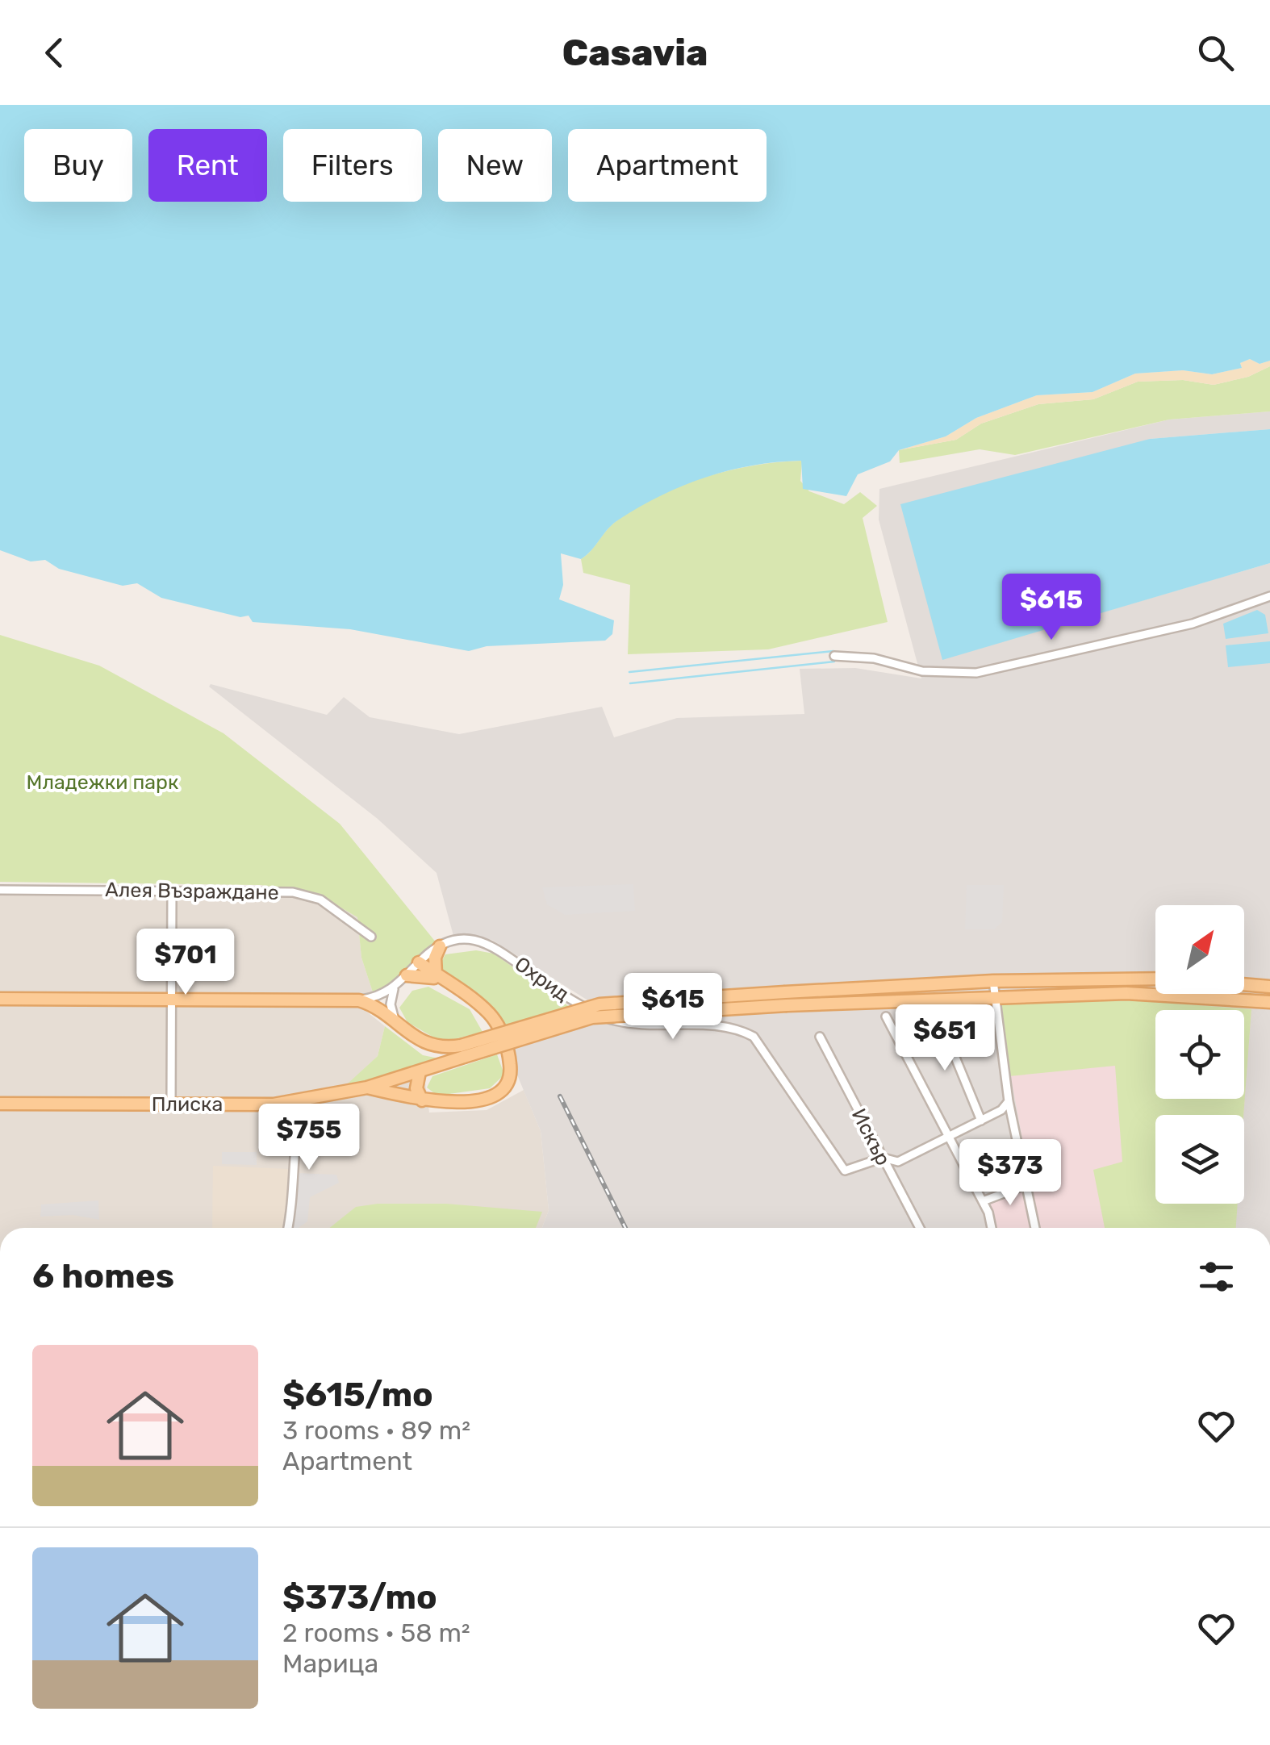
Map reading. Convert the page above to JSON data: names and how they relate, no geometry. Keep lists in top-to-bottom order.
{
  "streets": {
    "main road": ["Плиска"],
    "street": ["Алея Възраждане", "Охрид", "Искър"]
  },
  "crossings": [
    ["Охрид", "Искър"]
  ],
  "parks": ["Младежки парк"],
  "north": "top right",
  "page": {
    "header": "Casavia",
    "chip": [
      "Buy",
      "Rent",
      "Filters",
      "New",
      "Apartment"
    ],
    "price": [
      "$615",
      "$701",
      "$615",
      "$651",
      "$755",
      "$373"
    ],
    "heading": "6 homes",
    "list": [
      {
        "name": "$615/mo",
        "note": "3 rooms · 89 m² · Apartment"
      },
      {
        "name": "$373/mo",
        "note": "2 rooms · 58 m² · Марица"
      }
    ]
  }
}
